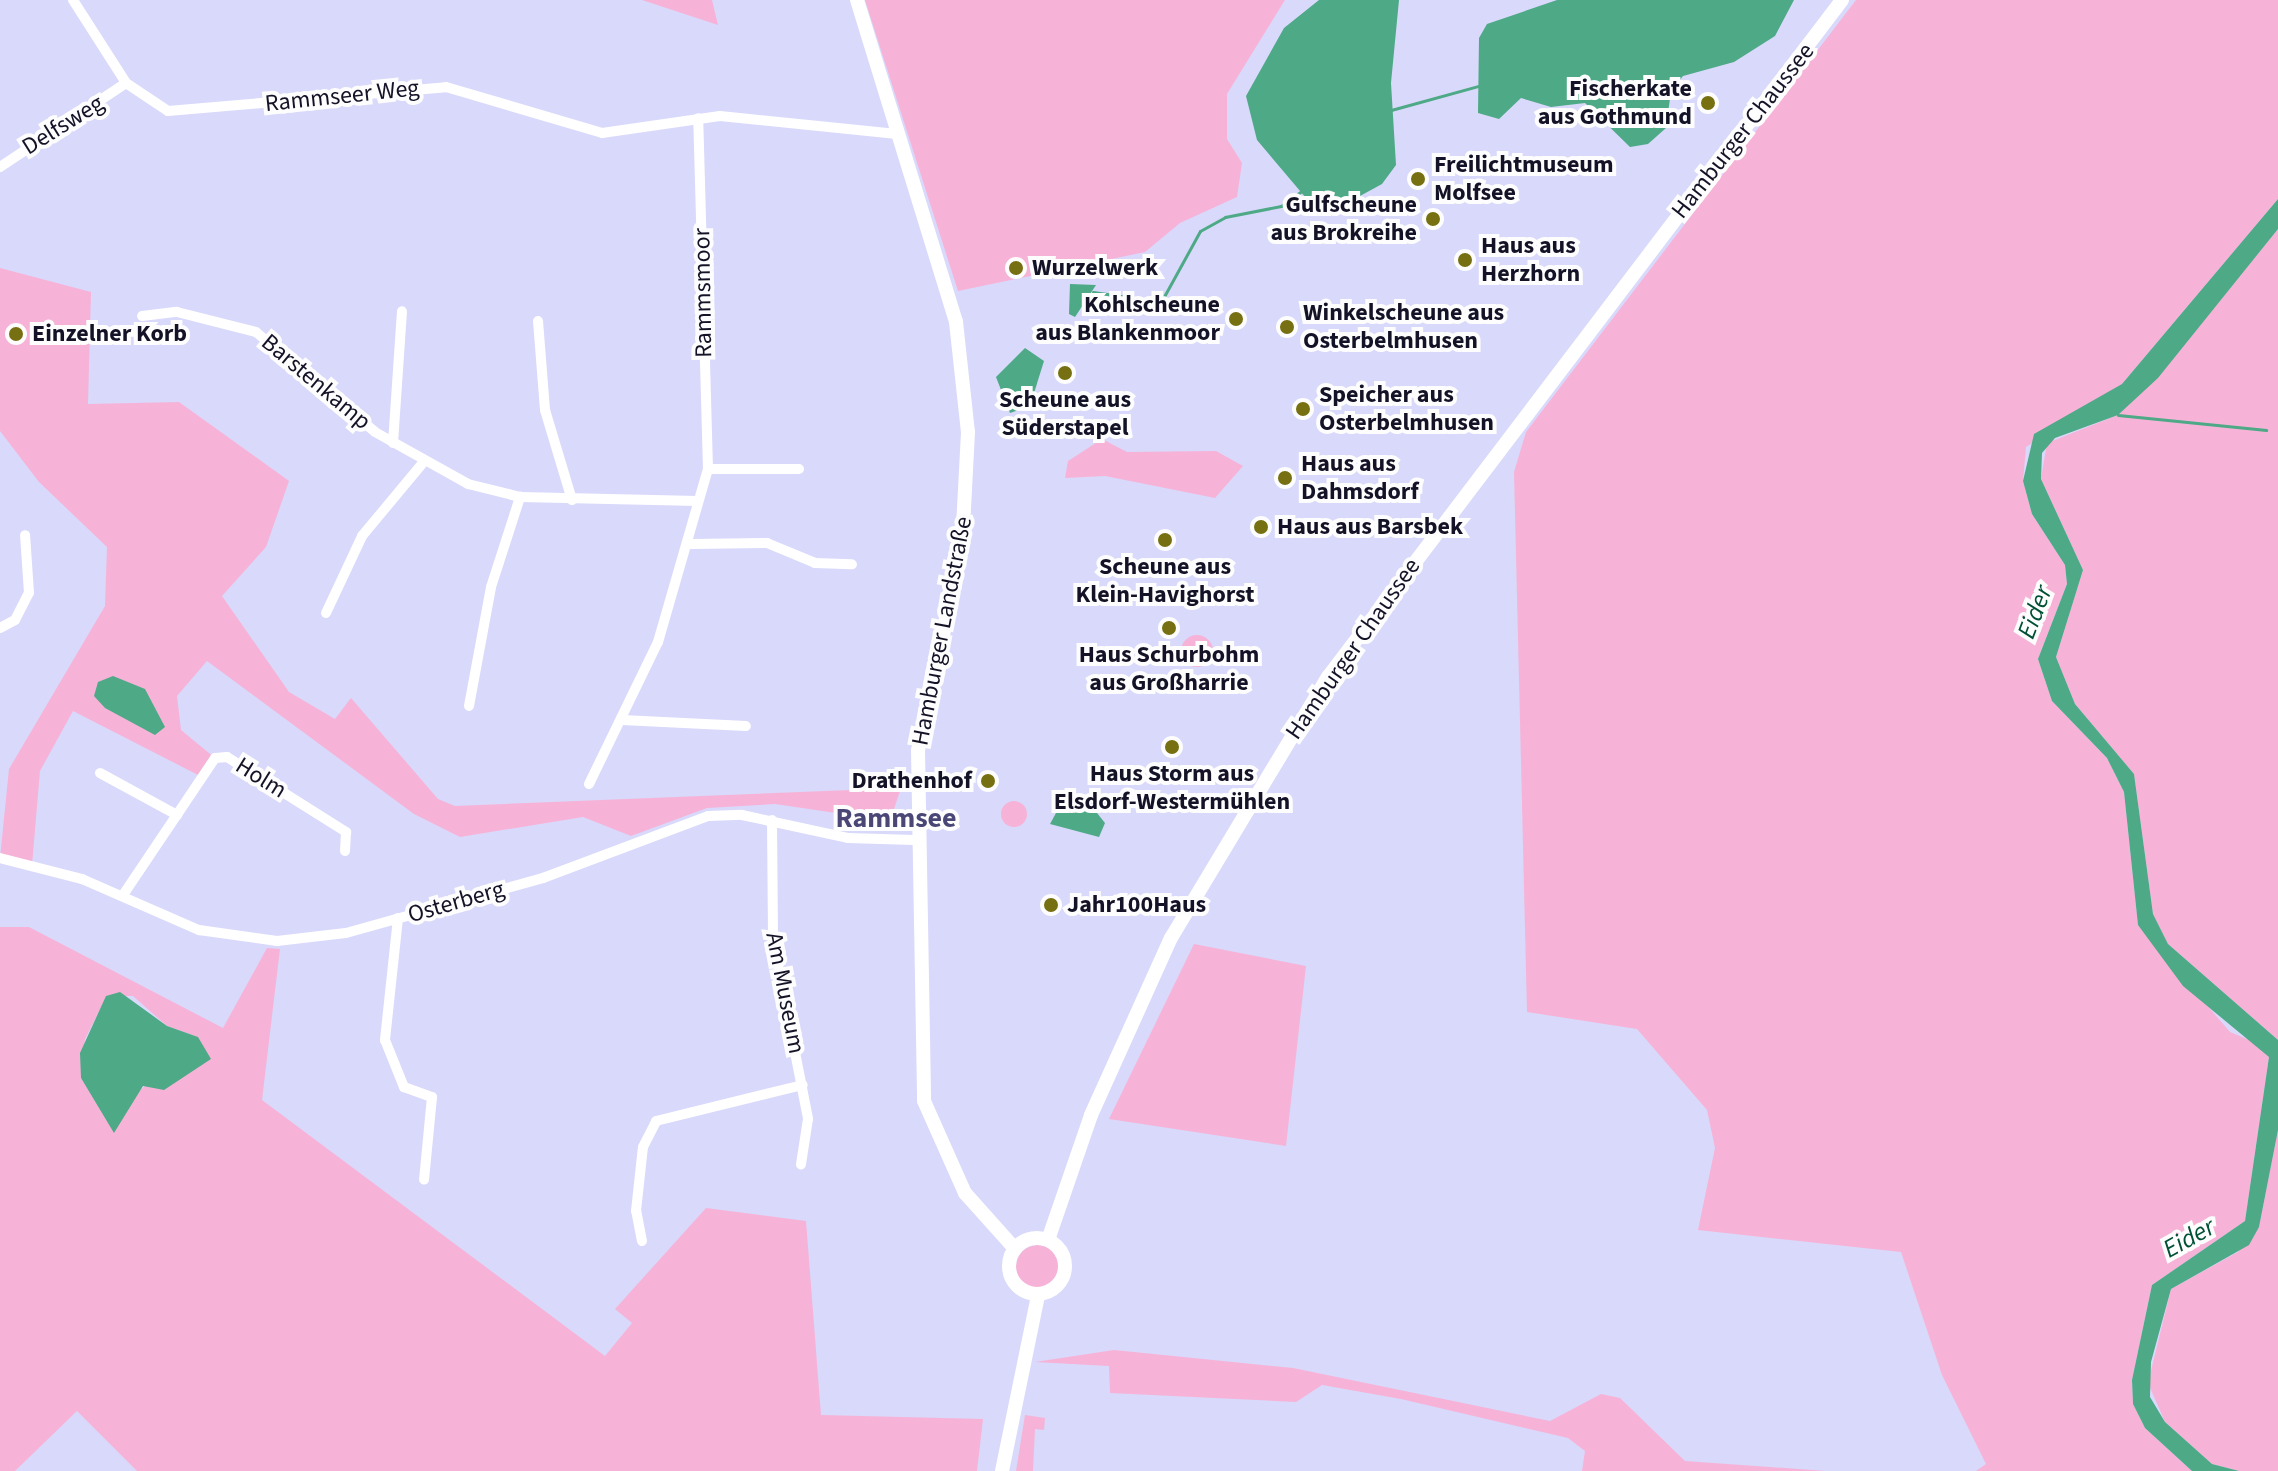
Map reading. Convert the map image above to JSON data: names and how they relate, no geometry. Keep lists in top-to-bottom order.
{
  "streets": {
    "main road": ["Hamburger Chaussee", "Hamburger Landstraße"],
    "street": [
      "Rammseer Weg",
      "Delfsweg",
      "Rammsmoor",
      "Barstenkamp",
      "Holm",
      "Osterberg",
      "Am Museum"
    ]
  },
  "crossings": [
    ["Rammseer Weg", "Delfsweg"],
    ["Rammseer Weg", "Rammsmoor"],
    ["Rammseer Weg", "Hamburger Landstraße"],
    ["Hamburger Chaussee", "Hamburger Landstraße"],
    ["Rammsmoor", "Barstenkamp"],
    ["Hamburger Landstraße", "Osterberg"],
    ["Holm", "Osterberg"],
    ["Osterberg", "Am Museum"]
  ],
  "districts": ["Rammsee"],
  "water": ["Eider"],
  "places": [
    "Fischerkate aus Gothmund",
    "Freilichtmuseum Molfsee",
    "Gulfscheune aus Brokreihe",
    "Haus aus Herzhorn",
    "Wurzelwerk",
    "Kohlscheune aus Blankenmoor",
    "Winkelscheune aus Osterbelmhusen",
    "Einzelner Korb",
    "Scheune aus Süderstapel",
    "Speicher aus Osterbelmhusen",
    "Haus aus Dahmsdorf",
    "Haus aus Barsbek",
    "Scheune aus Klein-Havighorst",
    "Haus Schurbohm aus Großharrie",
    "Haus Storm aus Elsdorf-Westermühlen",
    "Drathenhof",
    "Jahr100Haus"
  ]
}
